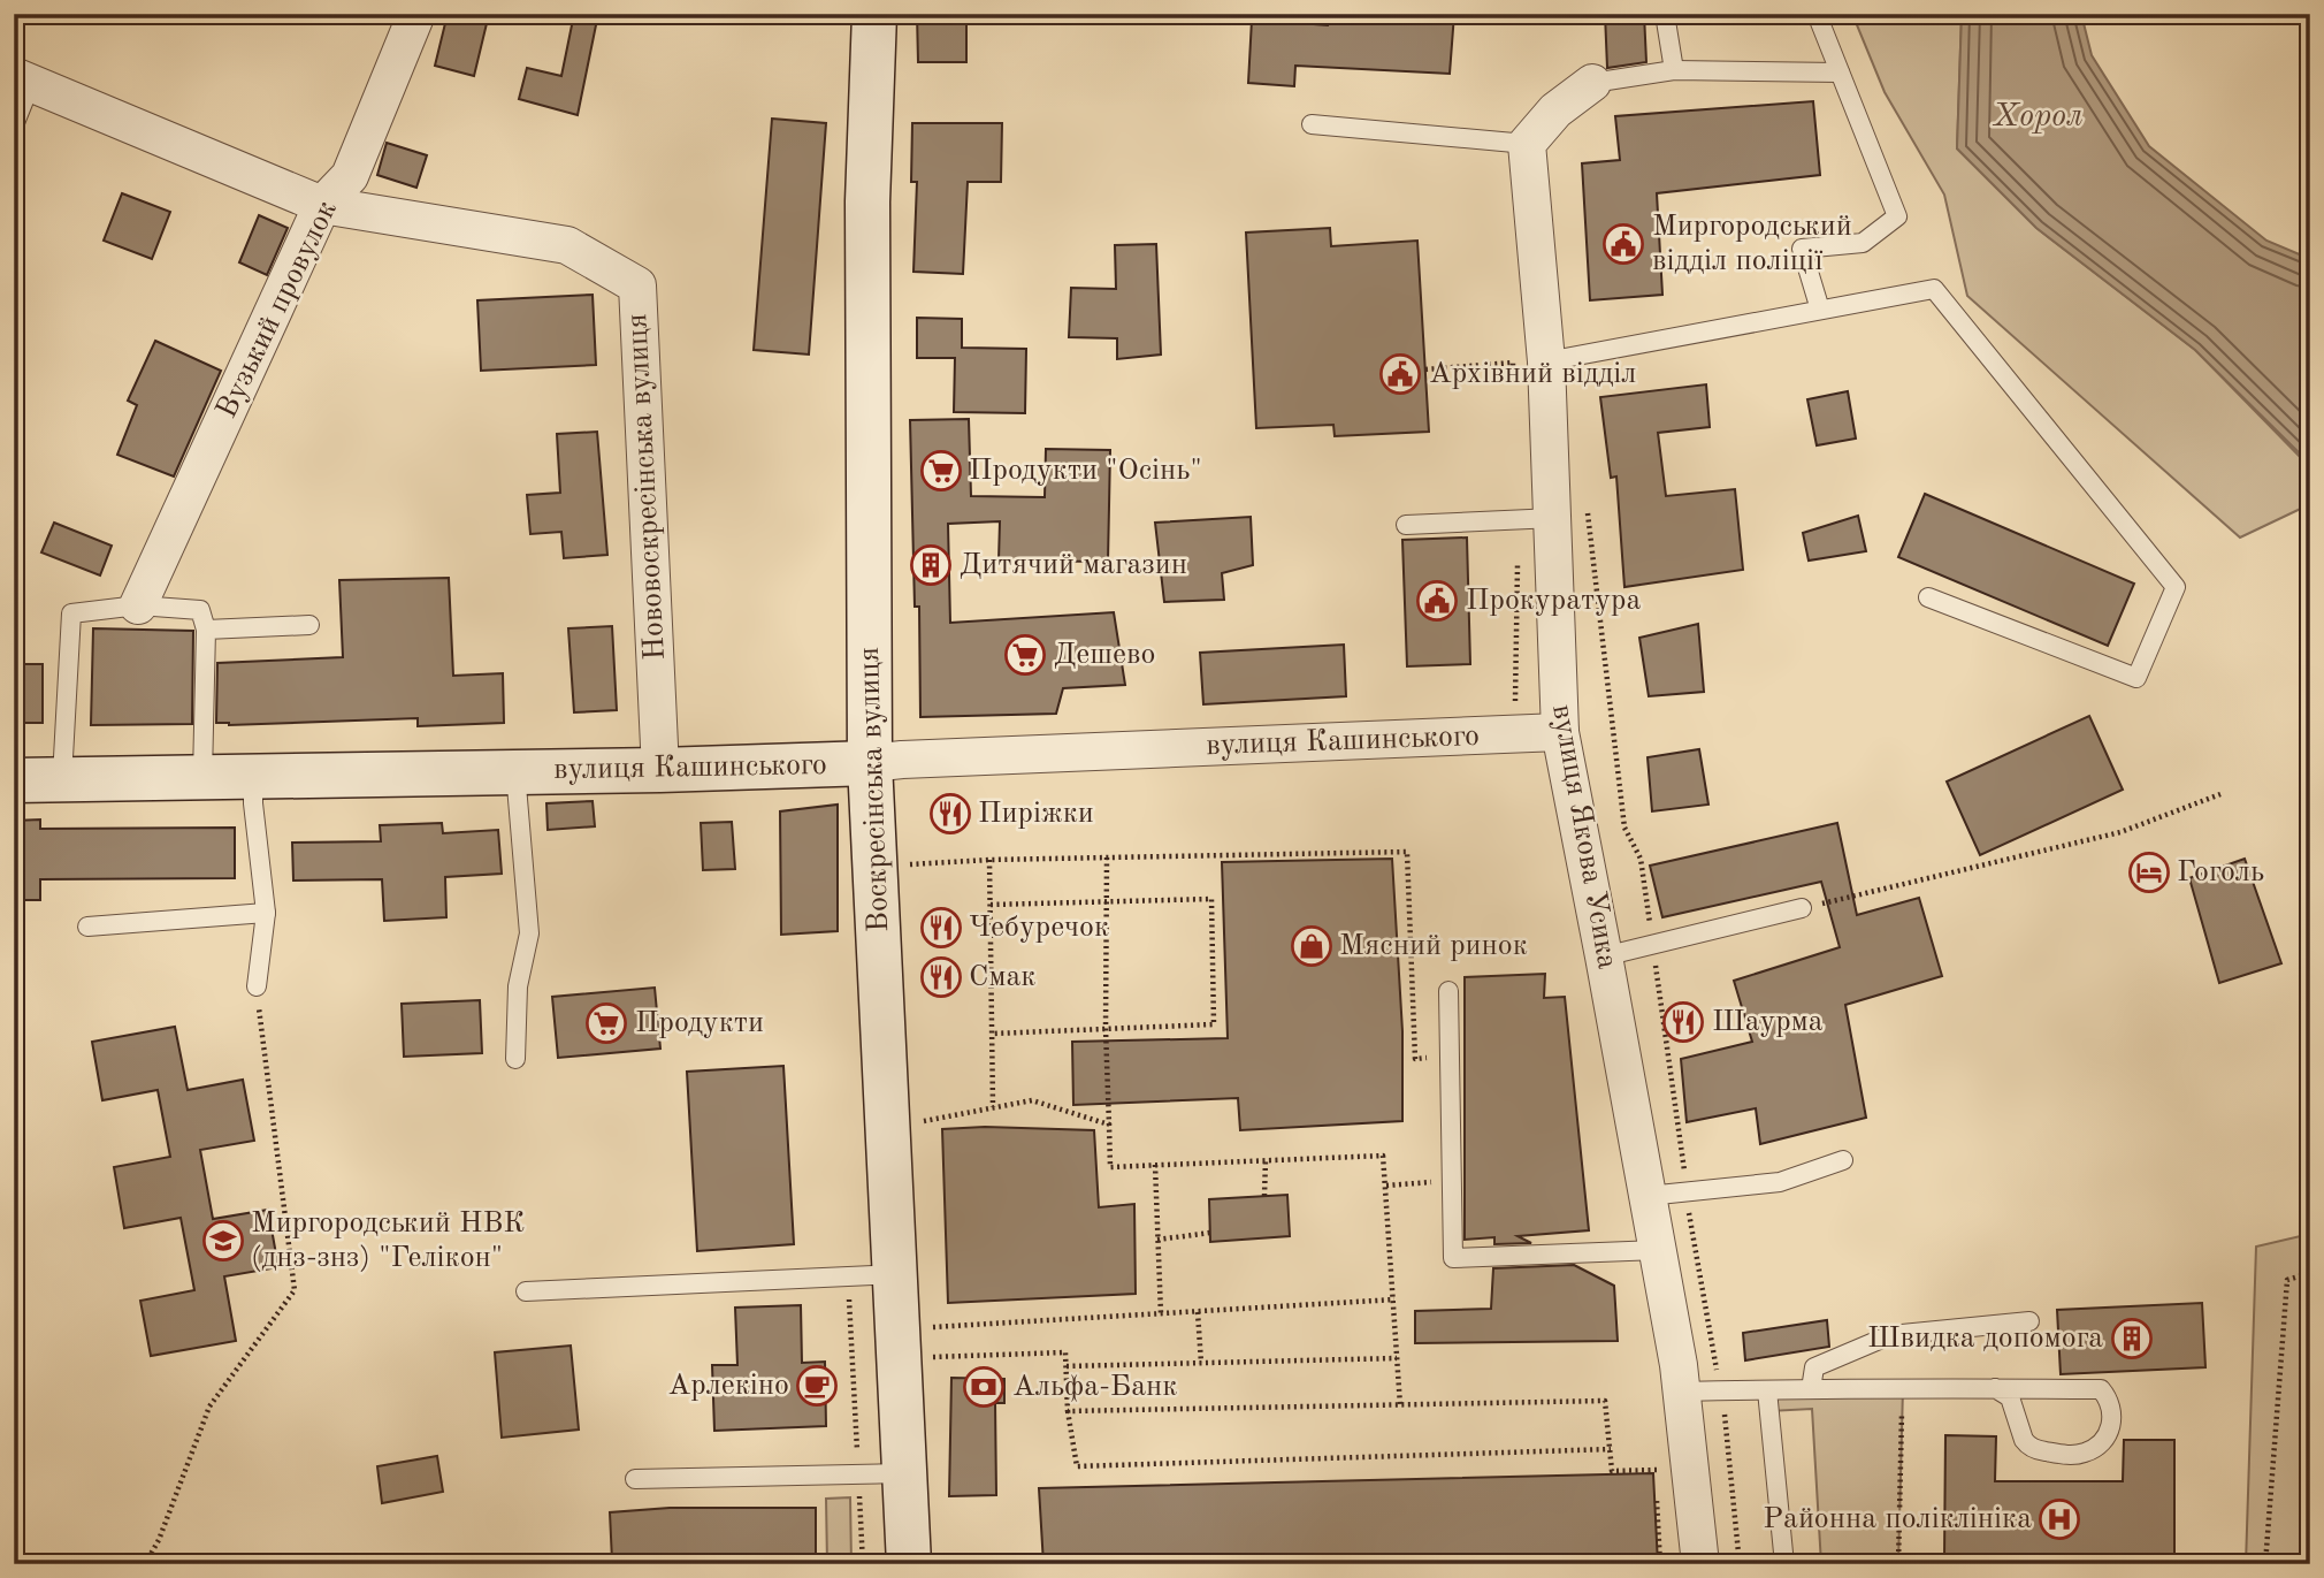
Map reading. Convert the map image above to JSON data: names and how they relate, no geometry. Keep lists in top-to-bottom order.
{
  "streets": {
    "street": [
      "Вузький провулок",
      "Нововоскресінська вулиця",
      "вулиця Кашинського",
      "Воскресінська вулиця",
      "вулиця Якова Усика"
    ]
  },
  "crossings": [
    ["Вузький провулок", "Нововоскресінська вулиця"],
    ["Нововоскресінська вулиця", "вулиця Кашинського"],
    ["вулиця Кашинського", "Воскресінська вулиця"],
    ["вулиця Кашинського", "вулиця Якова Усика"]
  ],
  "water": ["Хорол"],
  "places": {
    "public building": ["Миргородський відділ поліції", "Архівний відділ", "Прокуратура"],
    "supermarket": ["Продукти \"Осінь\"", "Дешево", "Продукти"],
    "building": ["Дитячий магазин", "Швидка допомога"],
    "restaurant": [
      "Пиріжки",
      "Чебуречок",
      "Смак",
      "Шаурма"
    ],
    "hotel": ["Гоголь"],
    "shop": ["Мясний ринок"],
    "school or university": ["Миргородський НВК (днз-знз) \"Гелікон\""],
    "cafe": ["Арлекіно"],
    "bank": ["Альфа-Банк"],
    "hospital": ["Районна поліклініка"]
  }
}
